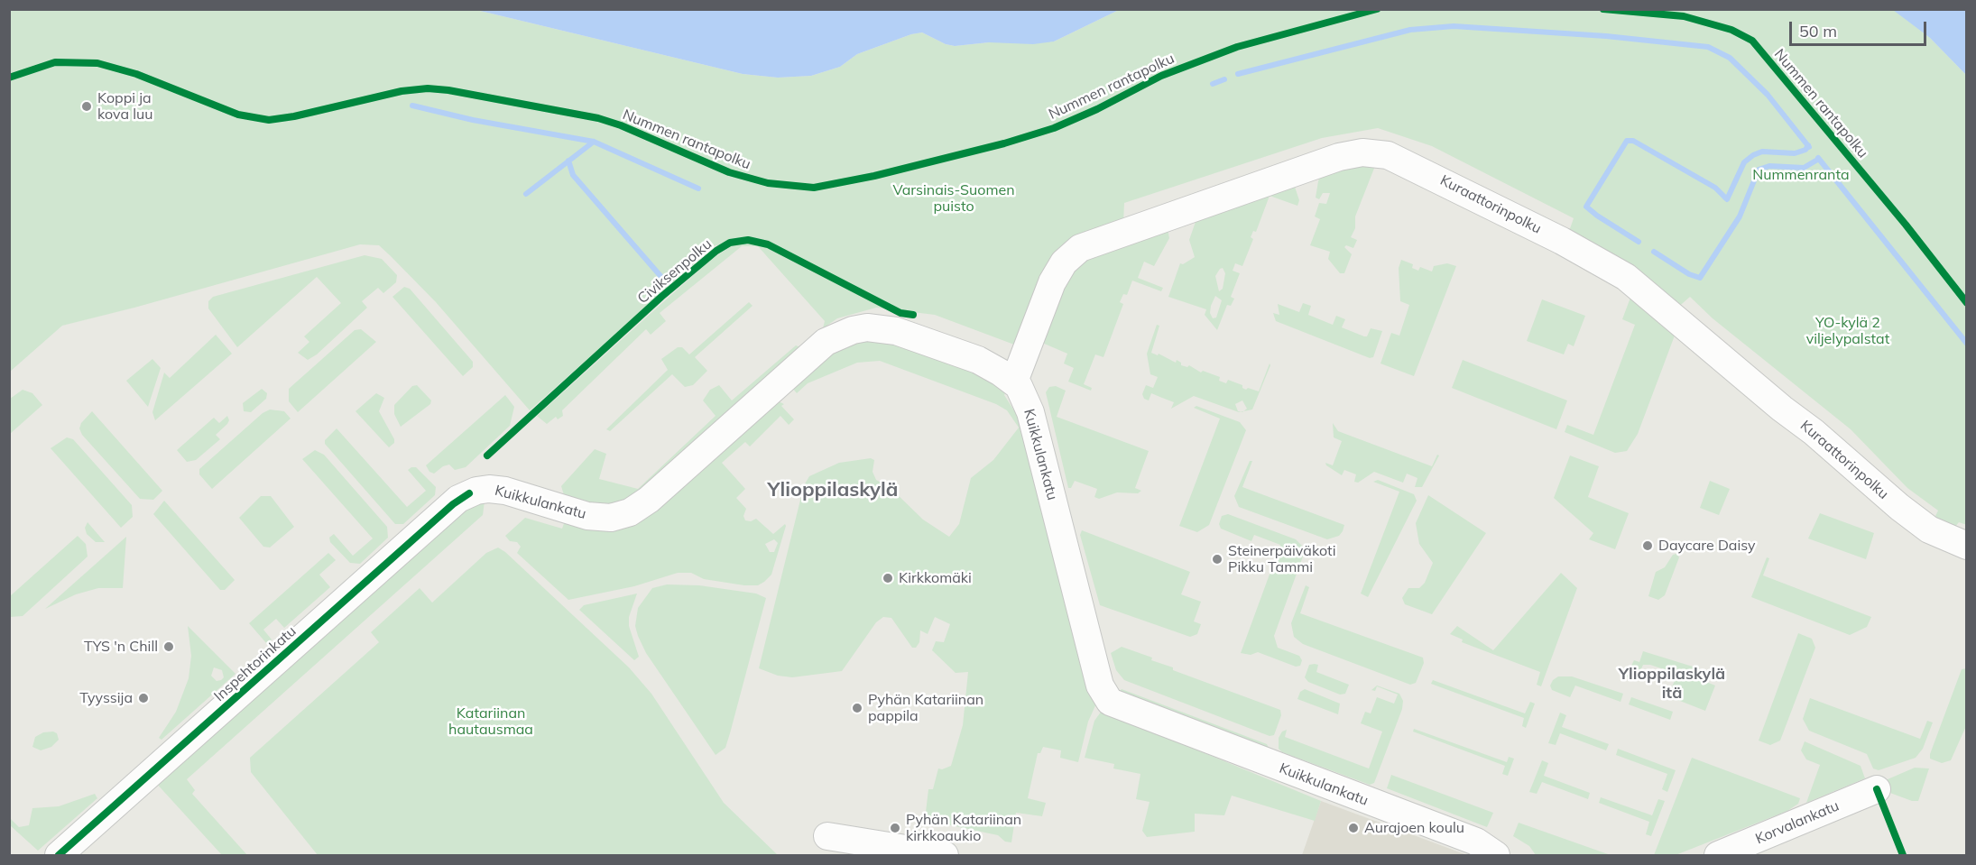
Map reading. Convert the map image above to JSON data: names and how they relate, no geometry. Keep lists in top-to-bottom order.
{
  "streets": {
    "street": [
      "Kuraattorinpolku",
      "Kuikkulankatu",
      "Inspehtorinkatu",
      "Korvalankatu"
    ],
    "cycle path": ["Nummen rantapolku", "Civiksenpolku"]
  },
  "crossings": [
    ["Kuraattorinpolku", "Kuikkulankatu"],
    ["Kuikkulankatu", "Inspehtorinkatu"]
  ],
  "districts": ["Ylioppilaskylä", "Ylioppilaskylä itä"],
  "parks": [
    "Nummenranta",
    "Varsinais-Suomen puisto",
    "YO-kylä 2 viljelypalstat",
    "Katariinan hautausmaa"
  ],
  "places": [
    "Koppi ja kova luu",
    "Daycare Daisy",
    "Steinerpäiväkoti Pikku Tammi",
    "Kirkkomäki",
    "TYS 'n Chill",
    "Tyyssija",
    "Pyhän Katariinan pappila",
    "Pyhän Katariinan kirkkoaukio",
    "Aurajoen koulu"
  ],
  "scale_bar": "50 m"
}
